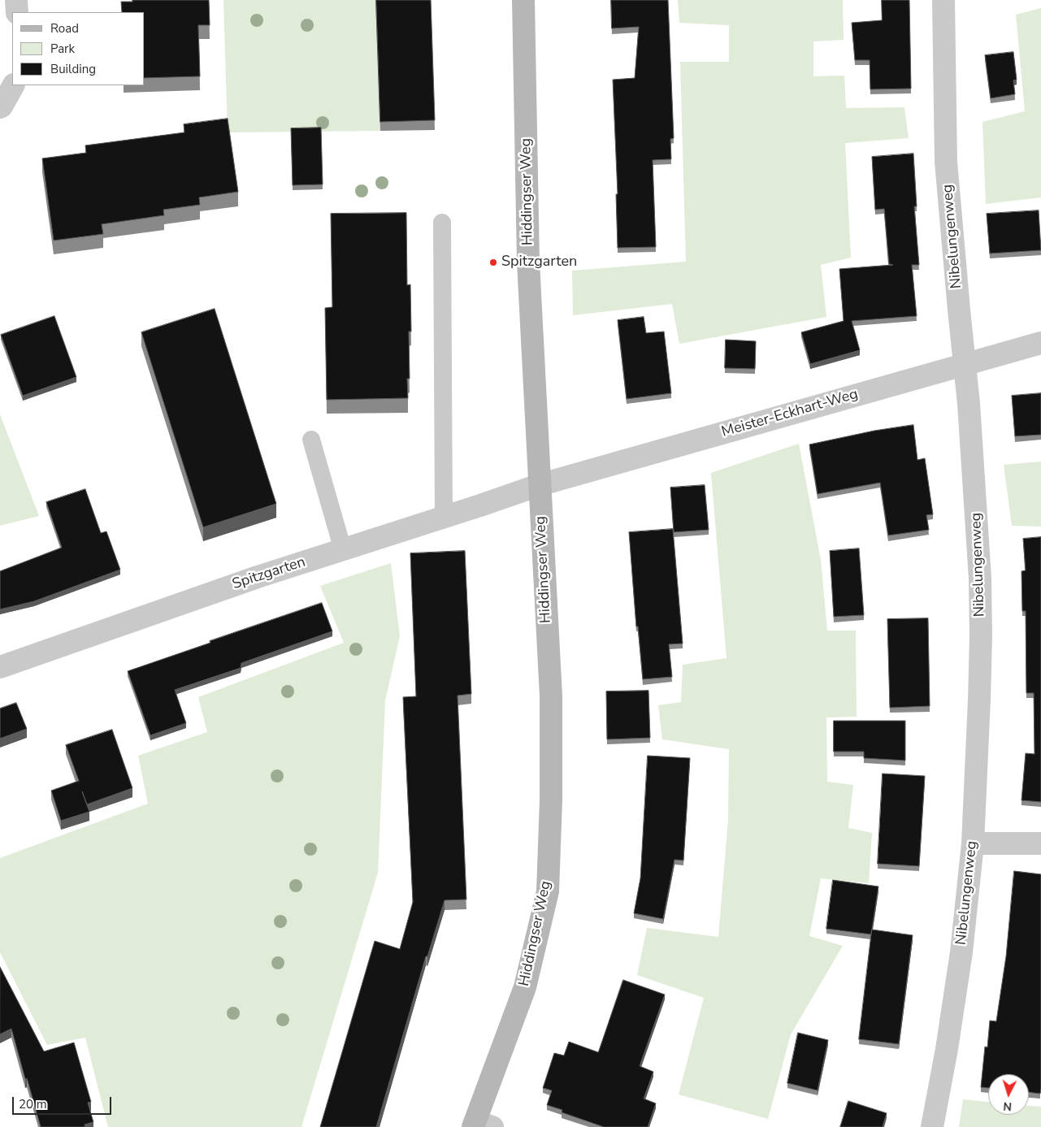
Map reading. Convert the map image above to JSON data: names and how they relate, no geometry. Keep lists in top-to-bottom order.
{
  "streets": {
    "main road": ["Hiddingser Weg"],
    "street": ["Nibelungenweg", "Meister-Eckhart-Weg", "Spitzgarten"]
  },
  "crossings": [
    ["Hiddingser Weg", "Meister-Eckhart-Weg"],
    ["Hiddingser Weg", "Spitzgarten"],
    ["Nibelungenweg", "Meister-Eckhart-Weg"],
    ["Meister-Eckhart-Weg", "Spitzgarten"]
  ],
  "places": ["Spitzgarten"],
  "legend": ["Road", "Park", "Building"],
  "scale_bar": "20 m",
  "north": "bottom"
}
